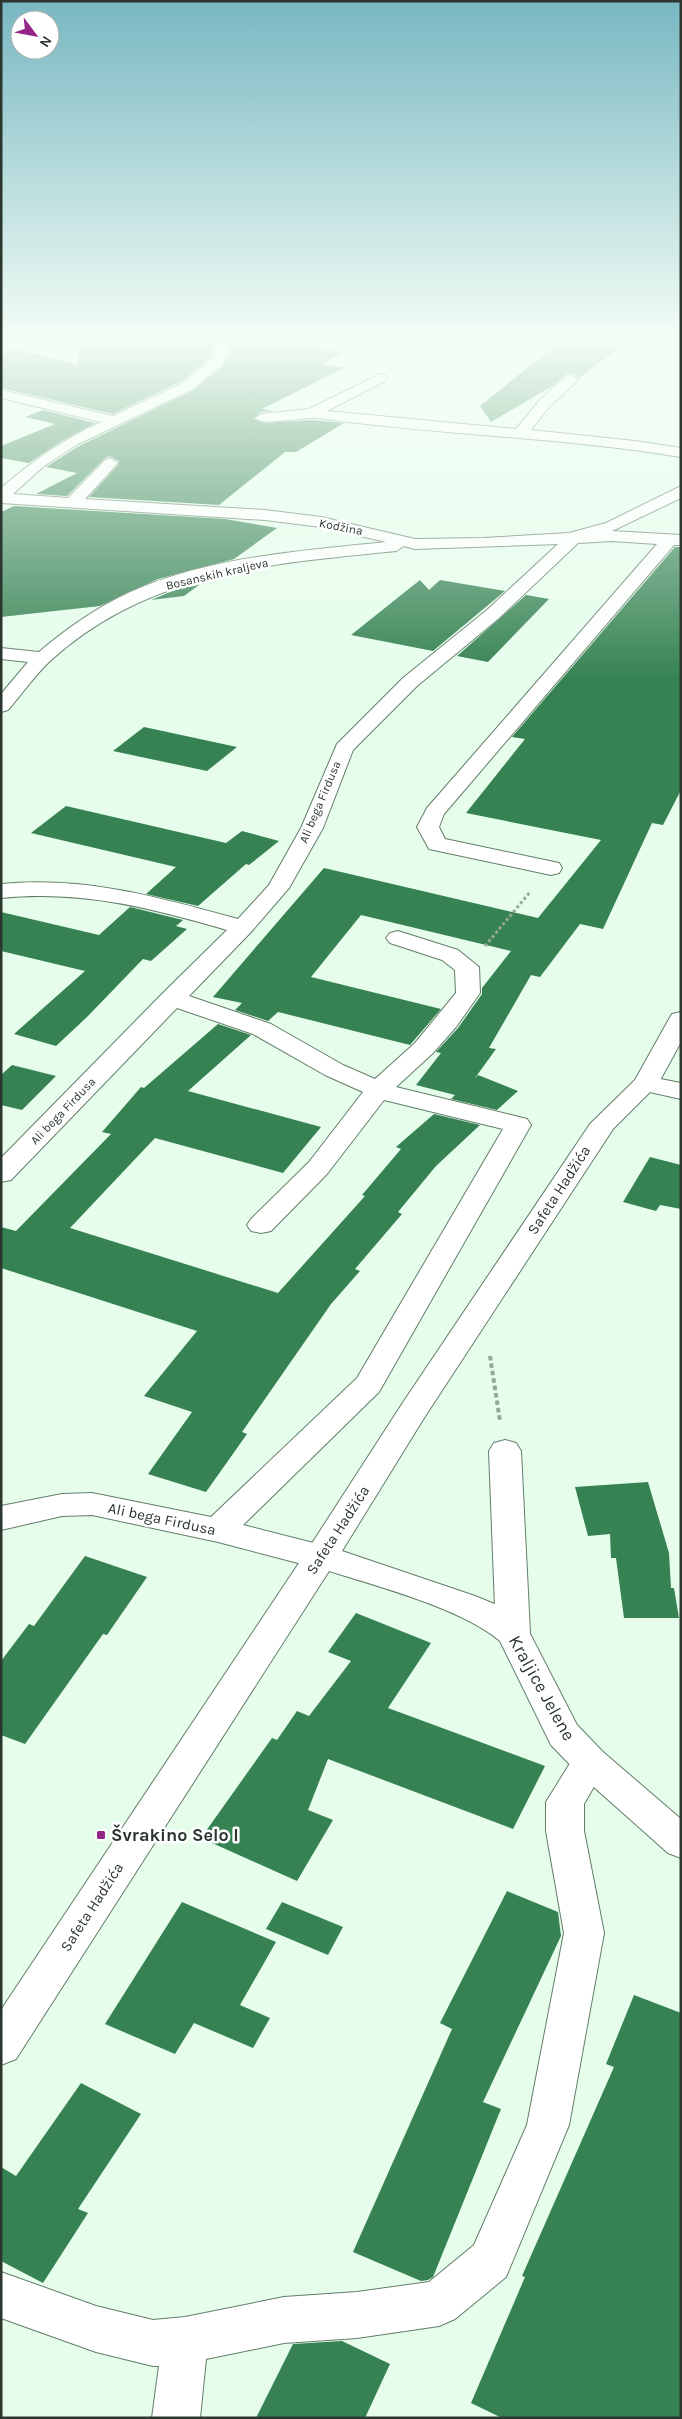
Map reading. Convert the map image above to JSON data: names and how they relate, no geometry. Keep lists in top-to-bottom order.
{
  "streets": {
    "street": [
      "Kodžina",
      "Bosanskih kraljeva",
      "Ali bega Firdusa",
      "Safeta Hadžića",
      "Kraljice Jelene"
    ]
  },
  "crossings": [
    ["Kodžina", "Bosanskih kraljeva"],
    ["Kodžina", "Ali bega Firdusa"],
    ["Ali bega Firdusa", "Safeta Hadžića"],
    ["Ali bega Firdusa", "Kraljice Jelene"],
    ["Safeta Hadžića", "Kraljice Jelene"]
  ],
  "places": {
    "transit": ["Švrakino Selo I"]
  },
  "north": "bottom right"
}
